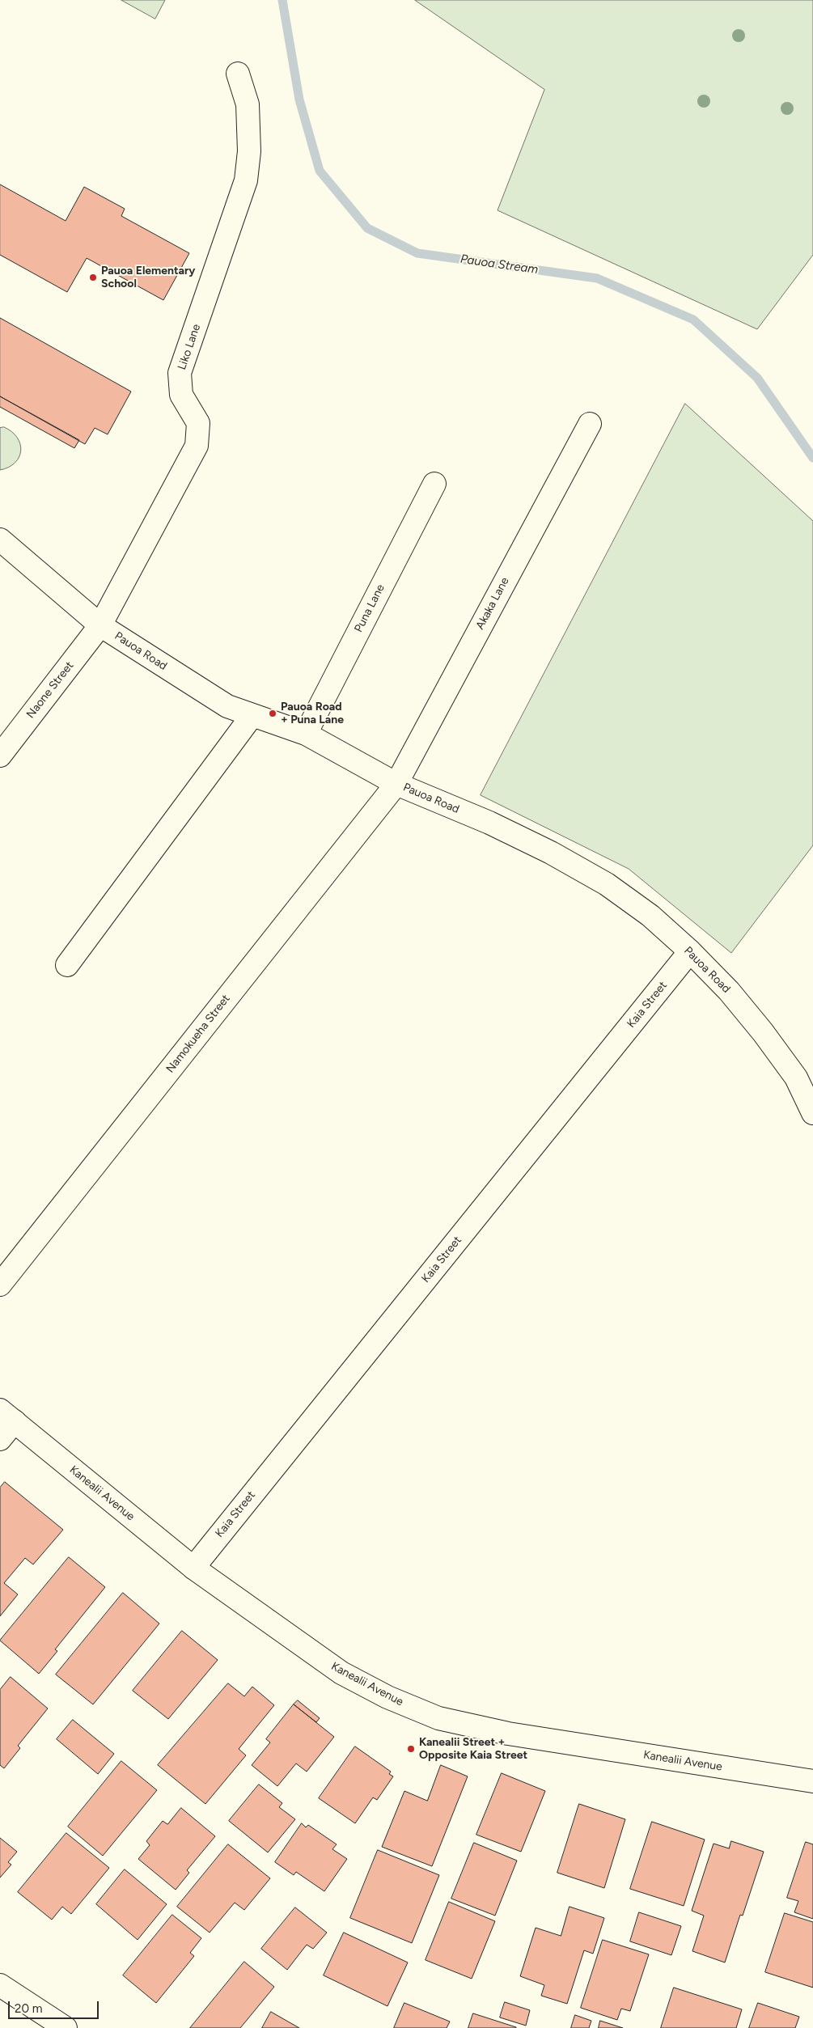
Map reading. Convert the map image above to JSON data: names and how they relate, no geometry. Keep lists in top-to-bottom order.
{
  "streets": {
    "street": [
      "Liko Lane",
      "Akaka Lane",
      "Puna Lane",
      "Pauoa Road",
      "Naone Street",
      "Kaia Street",
      "Namokueha Street",
      "Kanealii Avenue"
    ]
  },
  "crossings": [
    ["Liko Lane", "Pauoa Road"],
    ["Liko Lane", "Naone Street"],
    ["Akaka Lane", "Pauoa Road"],
    ["Akaka Lane", "Namokueha Street"],
    ["Puna Lane", "Pauoa Road"],
    ["Pauoa Road", "Naone Street"],
    ["Pauoa Road", "Kaia Street"],
    ["Pauoa Road", "Namokueha Street"],
    ["Kaia Street", "Kanealii Avenue"]
  ],
  "water": ["Pauoa Stream"],
  "places": ["Pauoa Elementary School", "Pauoa Road + Puna Lane", "Kanealii Street + Opposite Kaia Street"],
  "scale_bar": "20 m"
}
